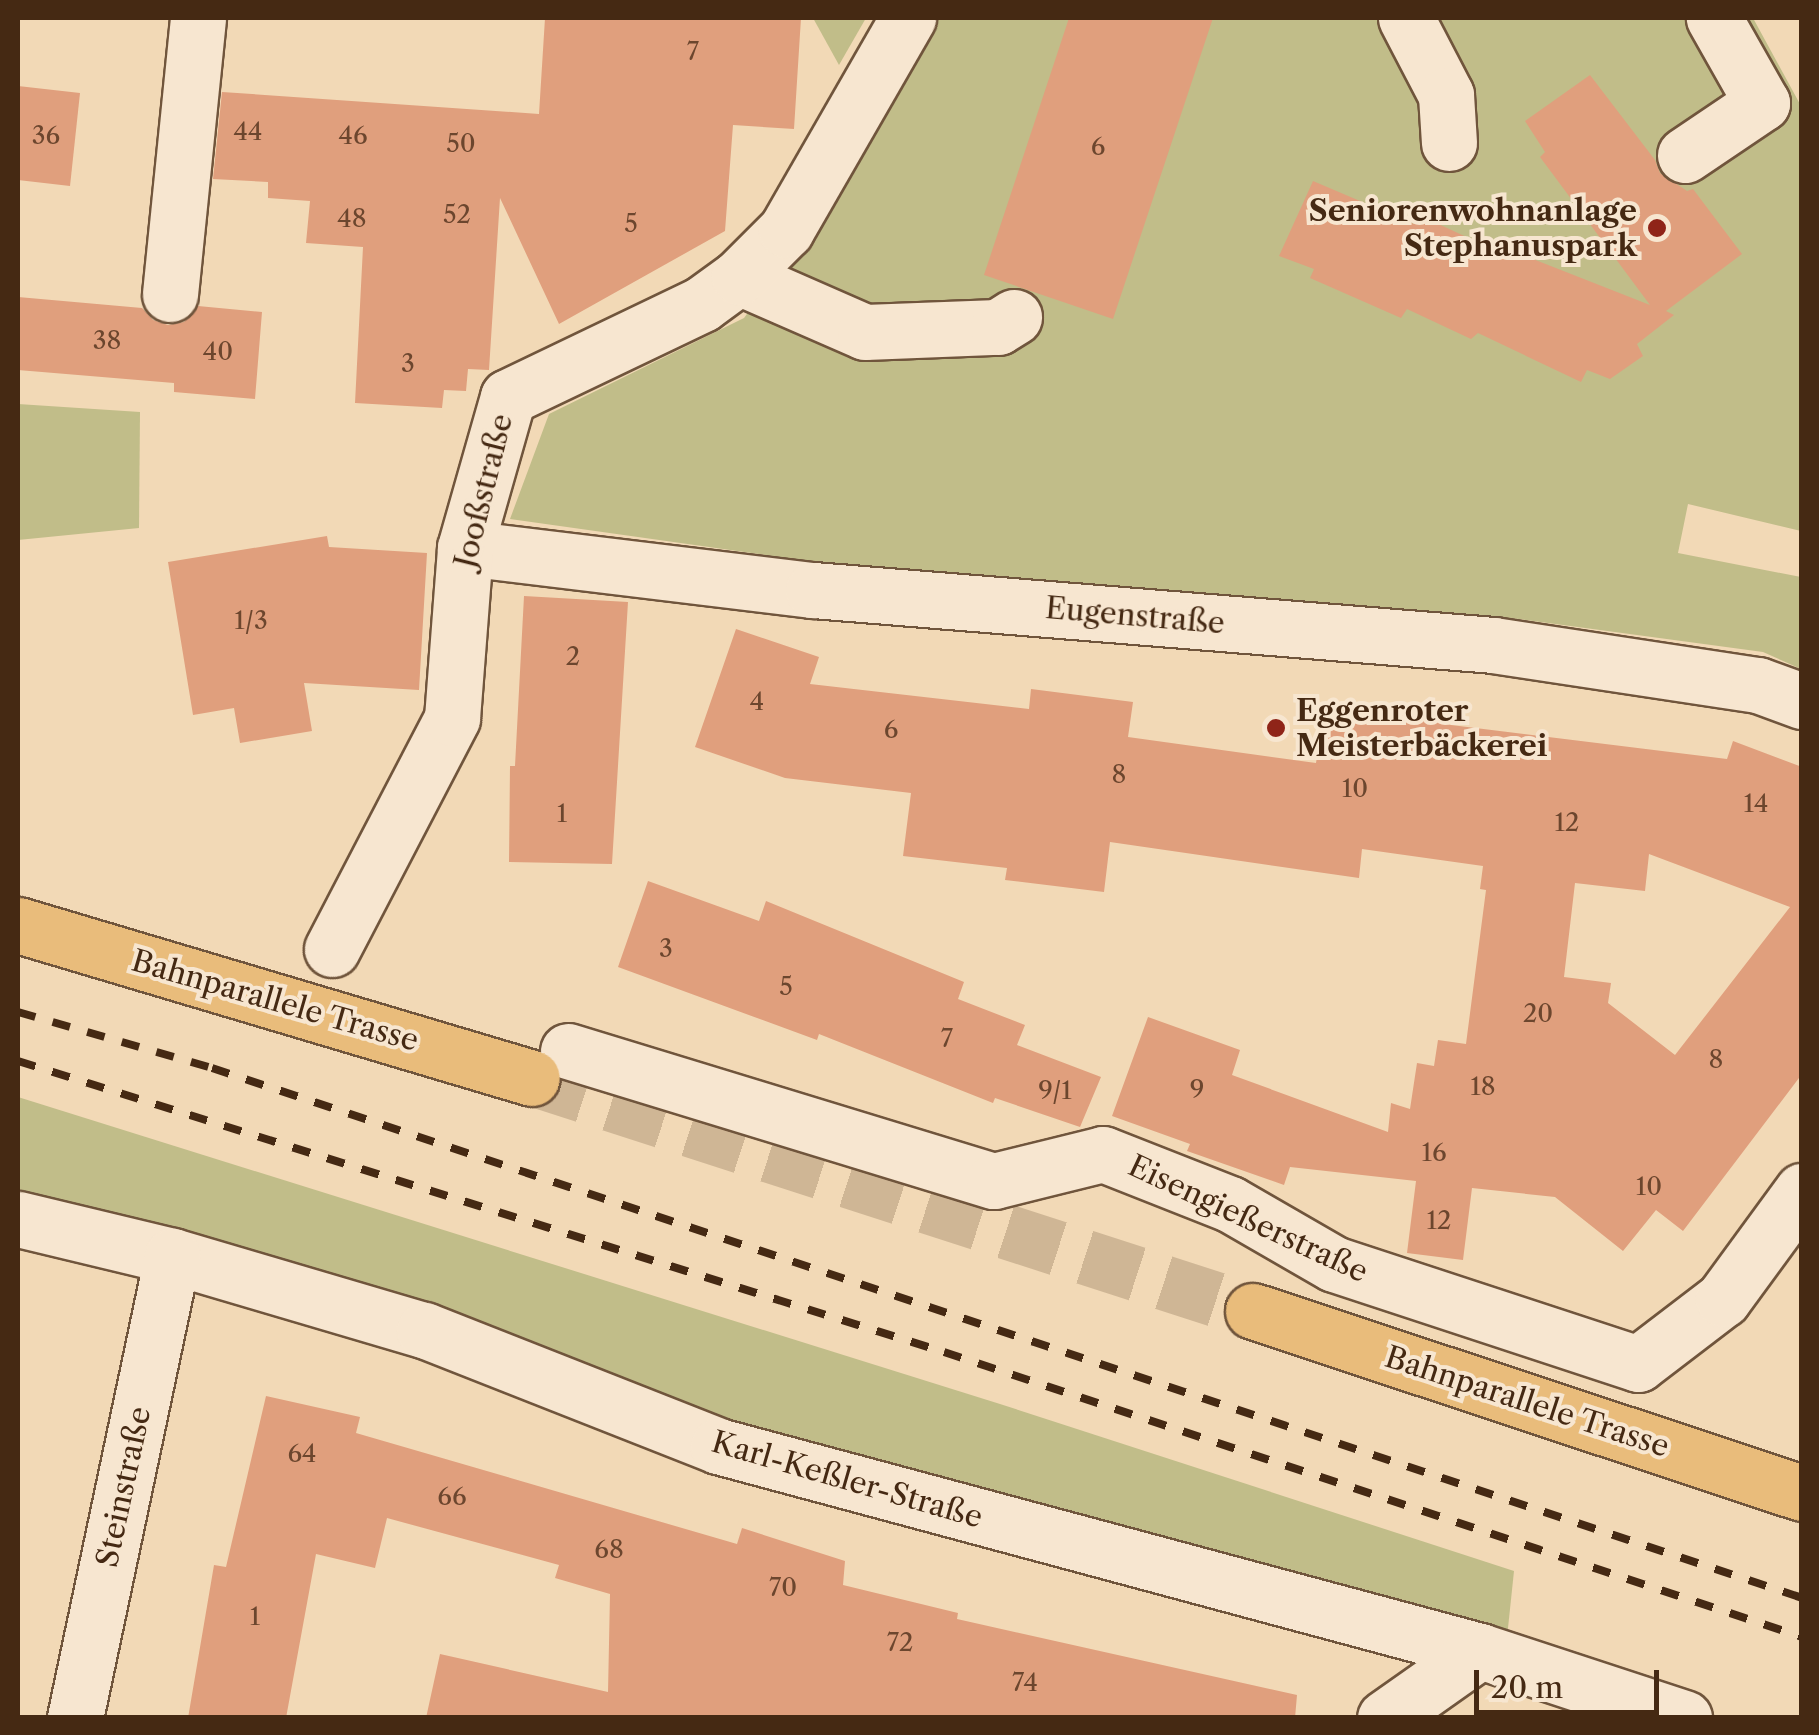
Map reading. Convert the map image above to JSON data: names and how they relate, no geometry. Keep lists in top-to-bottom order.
{
  "streets": {
    "main road": ["Bahnparallele Trasse"],
    "street": [
      "Jooßstraße",
      "Eugenstraße",
      "Eisengießerstraße",
      "Karl-Keßler-Straße",
      "Steinstraße"
    ]
  },
  "crossings": [
    ["Jooßstraße", "Eugenstraße"],
    ["Bahnparallele Trasse", "Eisengießerstraße"],
    ["Karl-Keßler-Straße", "Steinstraße"]
  ],
  "places": ["Seniorenwohnanlage Stephanuspark", "Eggenroter Meisterbäckerei"],
  "house_numbers": [
    "7",
    "44",
    "36",
    "46",
    "50",
    "6",
    "52",
    "48",
    "5",
    "38",
    "40",
    "3",
    "1/3",
    "2",
    "4",
    "6",
    "8",
    "10",
    "14",
    "1",
    "12",
    "3",
    "5",
    "20",
    "7",
    "8",
    "18",
    "9",
    "9/1",
    "16",
    "10",
    "12",
    "64",
    "66",
    "68",
    "70",
    "1",
    "72",
    "74"
  ],
  "scale_bar": "20 m"
}
